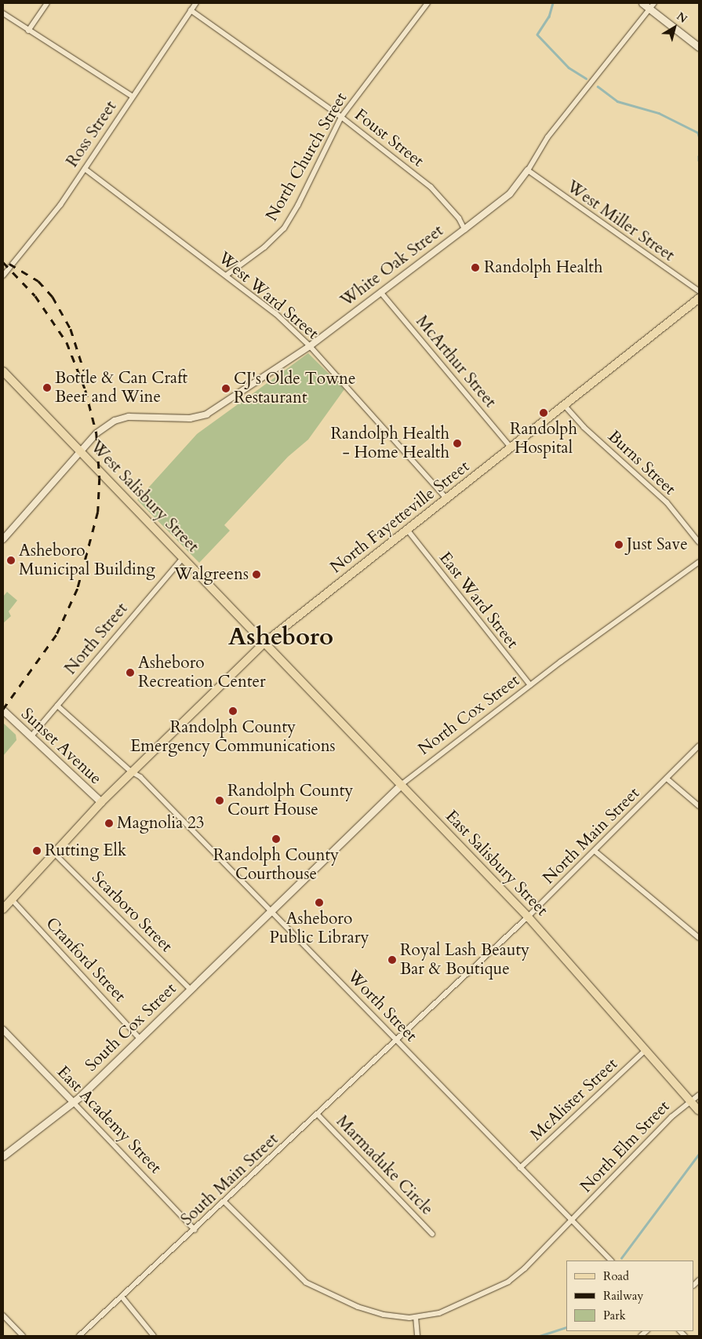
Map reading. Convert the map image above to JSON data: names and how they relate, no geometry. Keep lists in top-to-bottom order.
{
  "streets": {
    "main road": [
      "West Salisbury Street",
      "North Fayetteville Street",
      "North Cox Street",
      "Sunset Avenue",
      "East Salisbury Street",
      "South Cox Street"
    ],
    "street": [
      "Ross Street",
      "Foust Street",
      "North Church Street",
      "West Miller Street",
      "White Oak Street",
      "West Ward Street",
      "McArthur Street",
      "Burns Street",
      "East Ward Street",
      "North Street",
      "North Main Street",
      "Scarboro Street",
      "Cranford Street",
      "Worth Street",
      "McAlister Street",
      "East Academy Street",
      "North Elm Street",
      "Marmaduke Circle",
      "South Main Street"
    ]
  },
  "crossings": [
    ["Ross Street", "Foust Street"],
    ["Ross Street", "West Ward Street"],
    ["Foust Street", "North Church Street"],
    ["Foust Street", "White Oak Street"],
    ["North Church Street", "West Ward Street"],
    ["West Miller Street", "White Oak Street"],
    ["White Oak Street", "West Ward Street"],
    ["White Oak Street", "McArthur Street"],
    ["White Oak Street", "West Salisbury Street"],
    ["West Ward Street", "North Fayetteville Street"],
    ["McArthur Street", "North Fayetteville Street"],
    ["Burns Street", "North Fayetteville Street"],
    ["West Salisbury Street", "North Fayetteville Street"],
    ["West Salisbury Street", "North Street"],
    ["West Salisbury Street", "East Salisbury Street"],
    ["North Fayetteville Street", "East Ward Street"],
    ["North Fayetteville Street", "Sunset Avenue"],
    ["North Fayetteville Street", "East Salisbury Street"],
    ["North Fayetteville Street", "Scarboro Street"],
    ["North Fayetteville Street", "Cranford Street"],
    ["North Fayetteville Street", "Worth Street"],
    ["East Ward Street", "North Cox Street"],
    ["North Street", "Sunset Avenue"],
    ["North Street", "Worth Street"],
    ["North Cox Street", "East Salisbury Street"],
    ["North Cox Street", "Worth Street"],
    ["North Cox Street", "South Cox Street"],
    ["North Main Street", "East Salisbury Street"],
    ["North Main Street", "Worth Street"],
    ["North Main Street", "South Main Street"],
    ["East Salisbury Street", "McAlister Street"],
    ["East Salisbury Street", "North Elm Street"],
    ["Scarboro Street", "South Cox Street"],
    ["Cranford Street", "South Cox Street"],
    ["Worth Street", "South Cox Street"],
    ["Worth Street", "McAlister Street"],
    ["Worth Street", "North Elm Street"],
    ["Worth Street", "South Main Street"],
    ["South Cox Street", "East Academy Street"],
    ["East Academy Street", "South Main Street"],
    ["North Elm Street", "South Main Street"],
    ["Marmaduke Circle", "South Main Street"]
  ],
  "districts": ["Asheboro"],
  "places": [
    "Randolph Health",
    "Bottle & Can Craft Beer and Wine",
    "CJ's Olde Towne Restaurant",
    "Randolph Hospital",
    "Randolph Health - Home Health",
    "Just Save",
    "Asheboro Municipal Building",
    "Walgreens",
    "Asheboro Recreation Center",
    "Randolph County Emergency Communications",
    "Randolph County Court House",
    "Magnolia 23",
    "Randolph County Courthouse",
    "Rutting Elk",
    "Asheboro Public Library",
    "Royal Lash Beauty Bar & Boutique"
  ],
  "legend": ["Road", "Railway", "Park"],
  "north": "top right"
}
